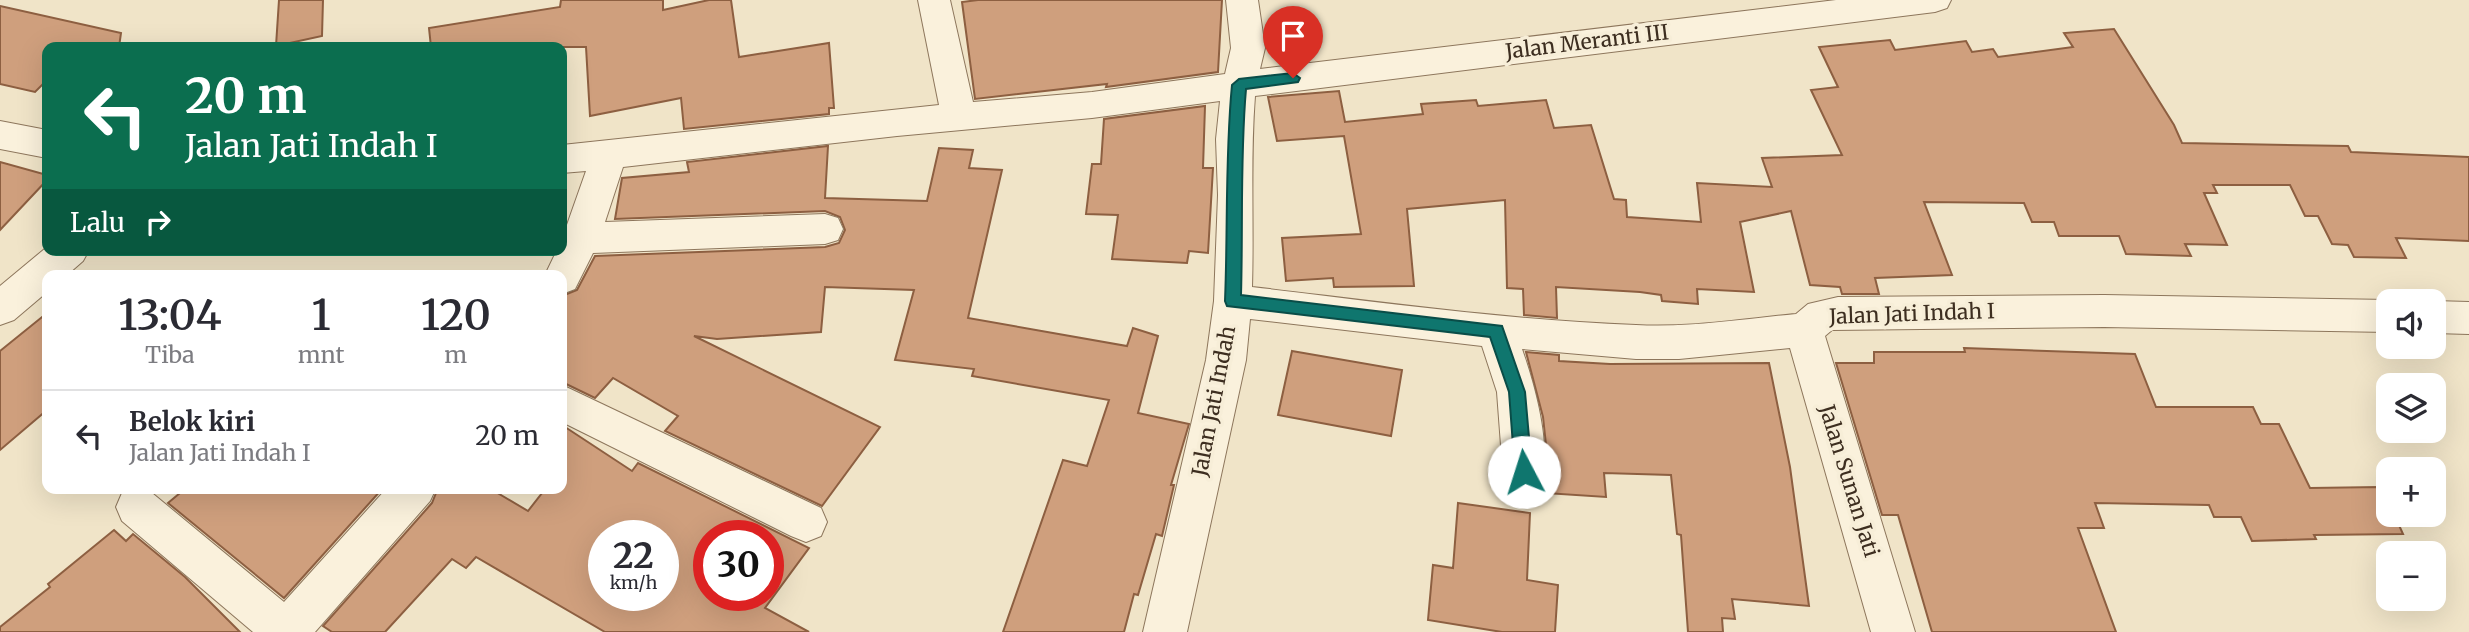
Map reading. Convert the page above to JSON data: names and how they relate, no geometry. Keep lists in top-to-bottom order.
{
  "streets": {
    "street": [
      "Jalan Meranti III",
      "Jalan Jati Indah I",
      "Jalan Jati Indah",
      "Jalan Sunan Jati"
    ]
  },
  "crossings": [
    ["Jalan Meranti III", "Jalan Jati Indah"],
    ["Jalan Jati Indah I", "Jalan Jati Indah"],
    ["Jalan Jati Indah I", "Jalan Sunan Jati"]
  ],
  "page": {
    "turn": ["20 m", "Jalan Jati Indah I"],
    "then": "Lalu",
    "eta": [
      "13:04",
      "Tiba",
      "1",
      "mnt",
      "120",
      "m"
    ],
    "map_buttons": ["+", "−"],
    "list": [
      {
        "name": "Belok kiri",
        "note": "Jalan Jati Indah I",
        "value": "20 m"
      }
    ],
    "speed": "22 km/h",
    "limit": "30"
  }
}
